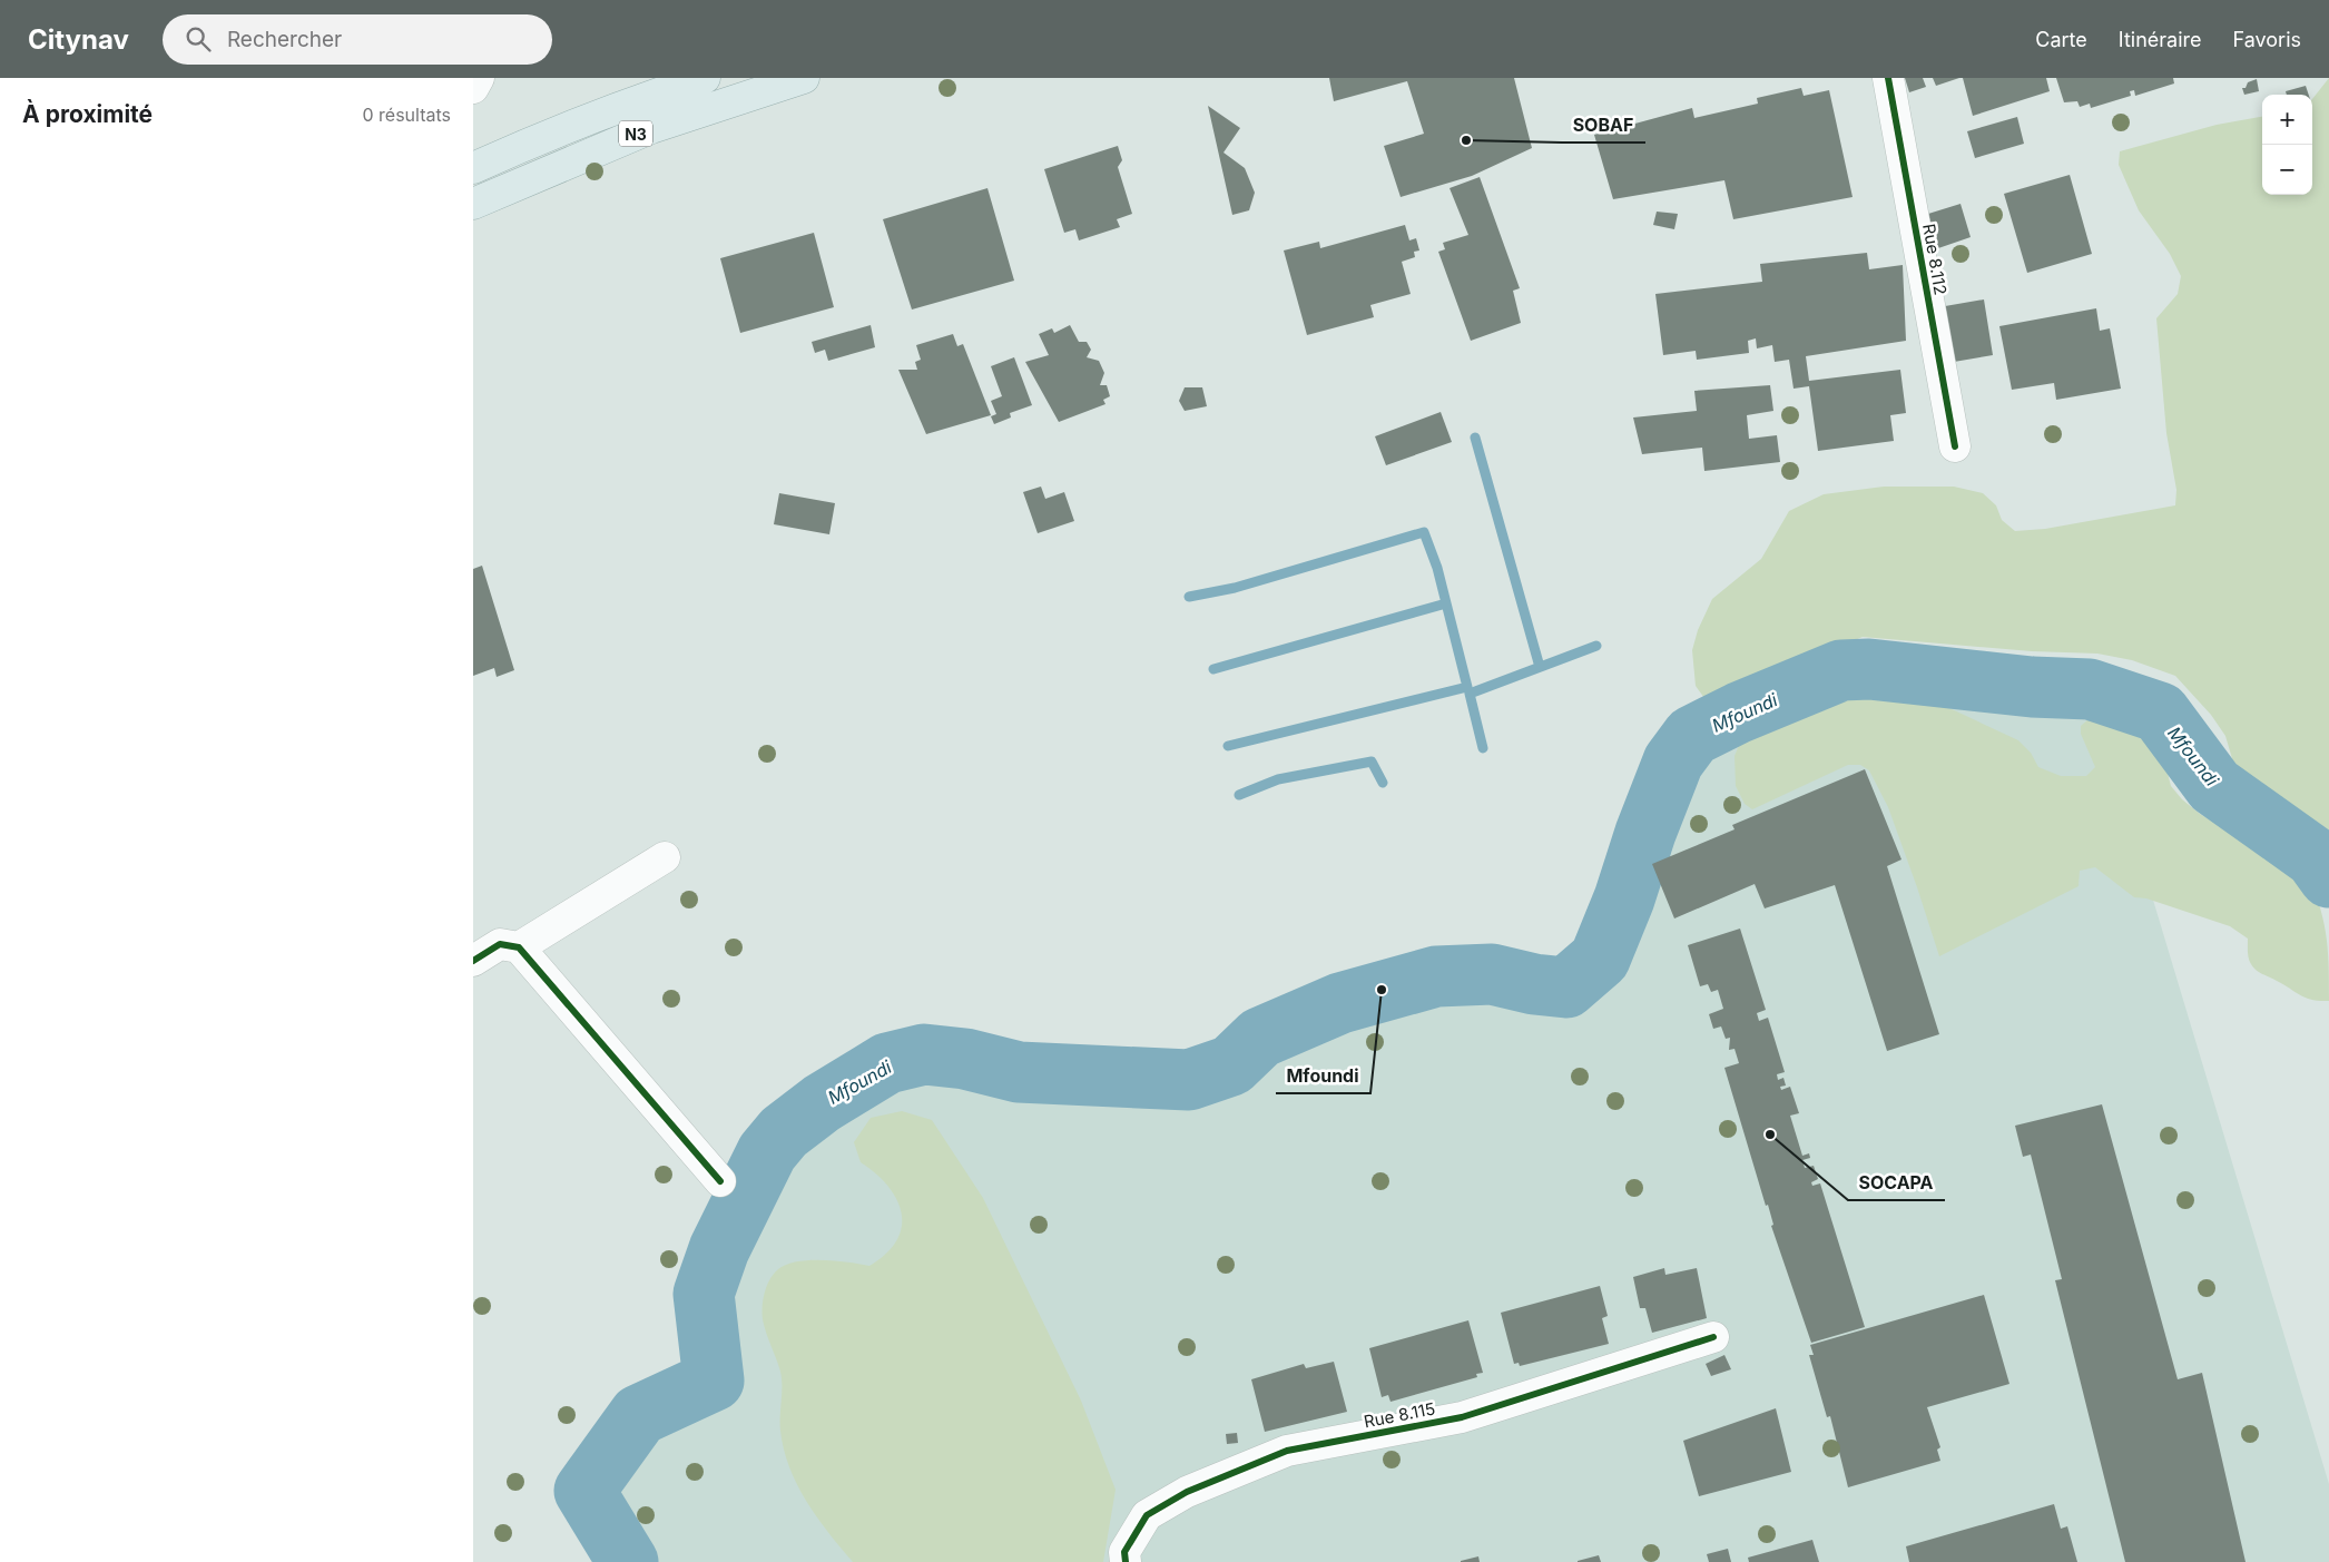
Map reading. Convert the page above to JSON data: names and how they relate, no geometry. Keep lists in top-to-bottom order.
{
  "streets": {
    "highway": ["N3"],
    "street": ["Rue 8.112", "Rue 8.115"]
  },
  "water": ["Mfoundi"],
  "places": ["SOBAF", "Mfoundi", "SOCAPA"],
  "page": {
    "header": "Citynav",
    "search": "Rechercher",
    "nav": ["Carte", "Itinéraire", "Favoris"],
    "heading": ["À proximité", "0 résultats"],
    "map_buttons": ["+", "−"]
  }
}
